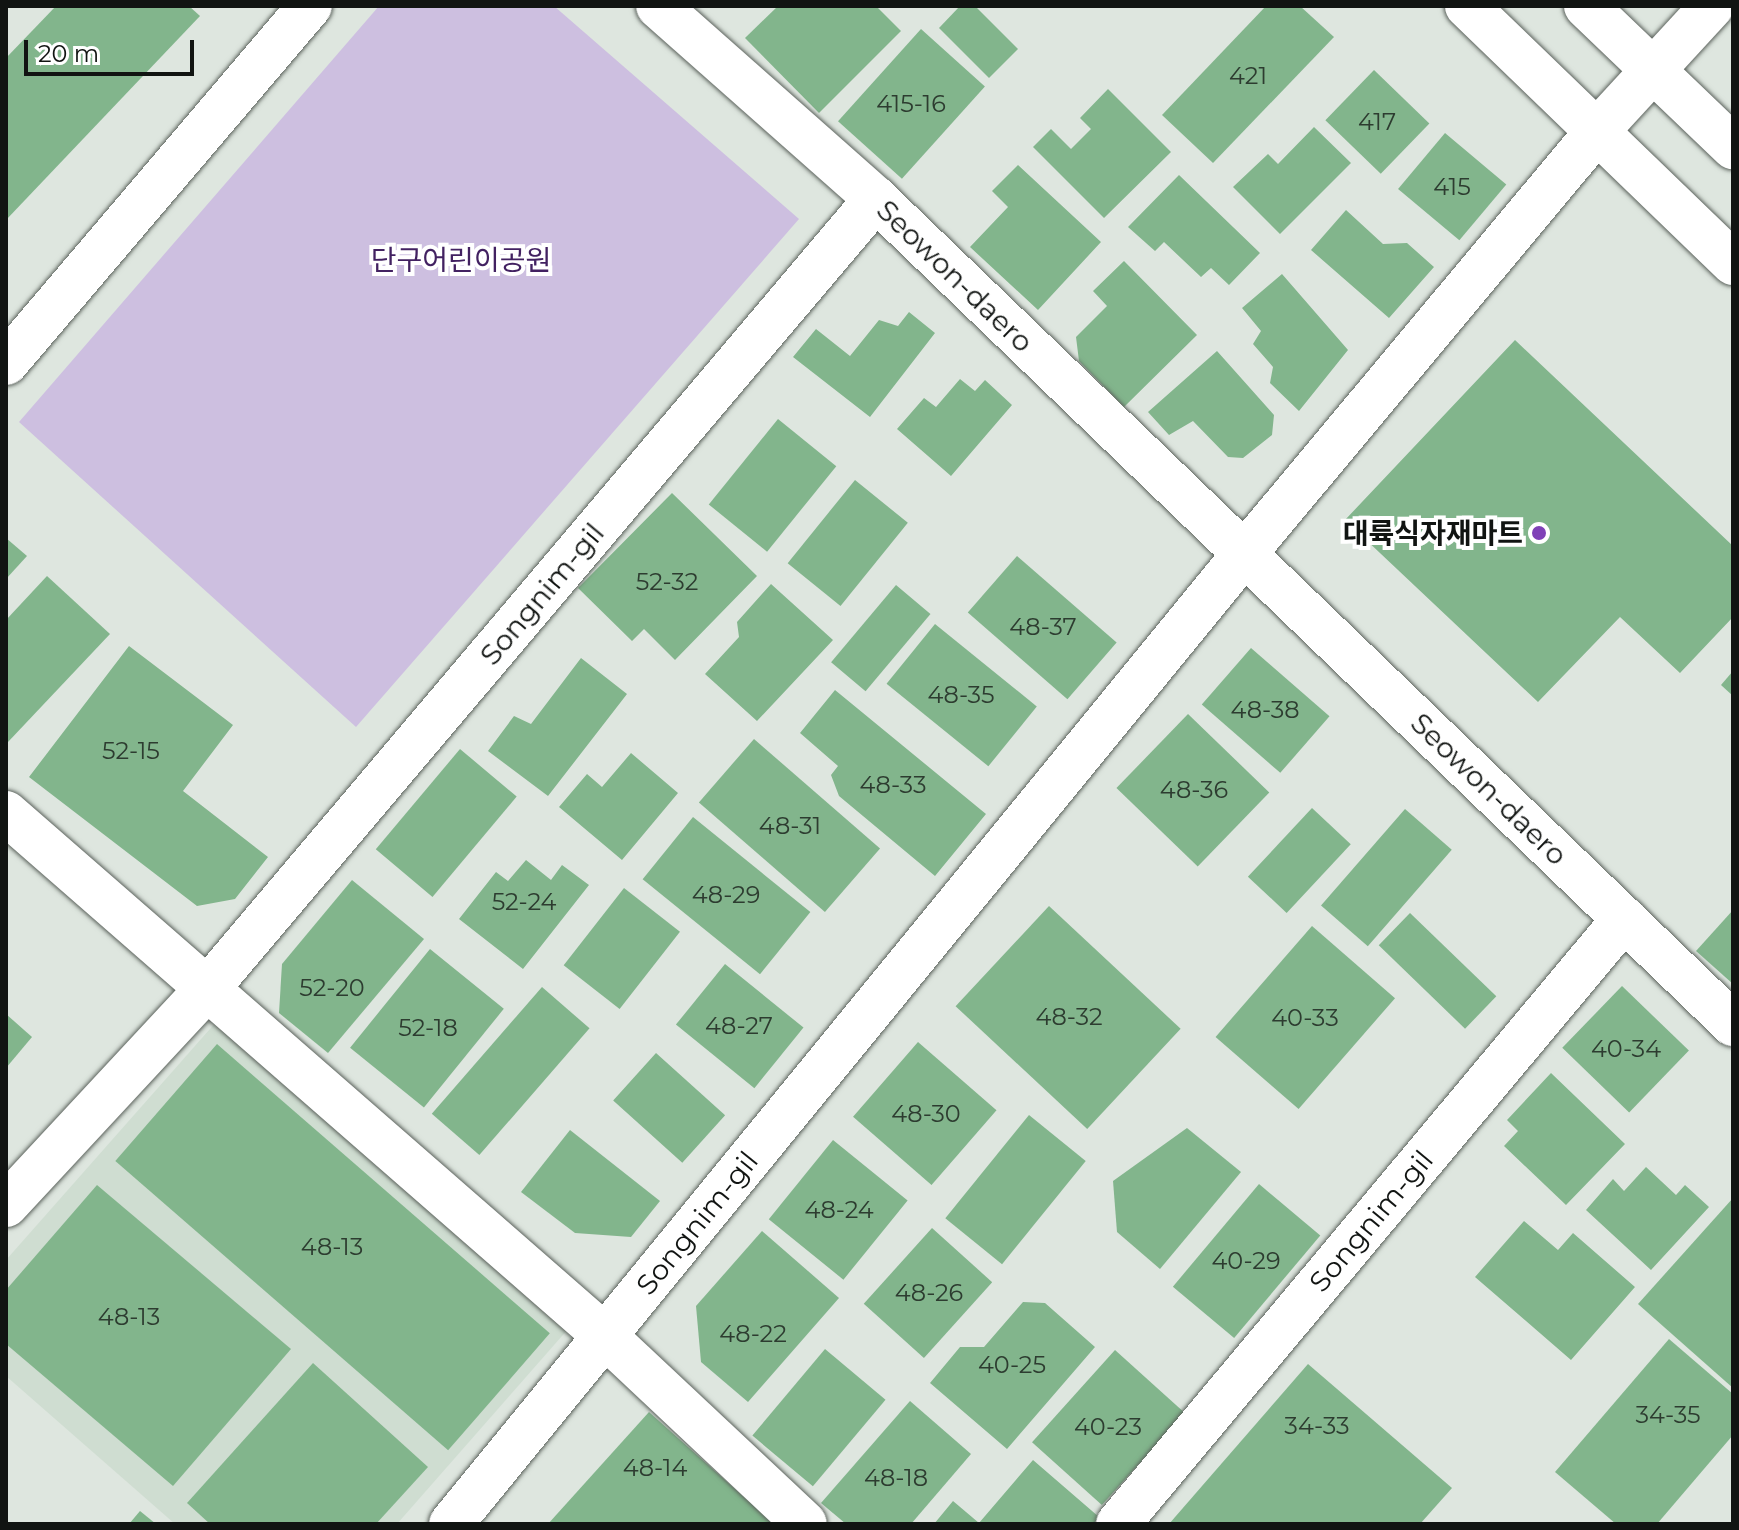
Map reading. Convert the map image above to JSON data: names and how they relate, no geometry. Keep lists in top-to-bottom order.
{
  "streets": {
    "street": ["Seowon-daero", "Songnim-gil"]
  },
  "crossings": [
    ["Seowon-daero", "Songnim-gil"]
  ],
  "parks": ["단구어린이공원"],
  "places": ["대륙식자재마트"],
  "house_numbers": [
    "421",
    "415-16",
    "417",
    "415",
    "52-32",
    "48-37",
    "48-35",
    "48-38",
    "52-15",
    "48-33",
    "48-36",
    "48-31",
    "48-29",
    "52-24",
    "52-20",
    "48-32",
    "40-33",
    "48-27",
    "52-18",
    "40-34",
    "48-30",
    "48-24",
    "48-13",
    "40-29",
    "48-26",
    "48-13",
    "48-22",
    "40-25",
    "34-35",
    "34-33",
    "40-23",
    "48-14",
    "48-18"
  ],
  "scale_bar": "20 m"
}
